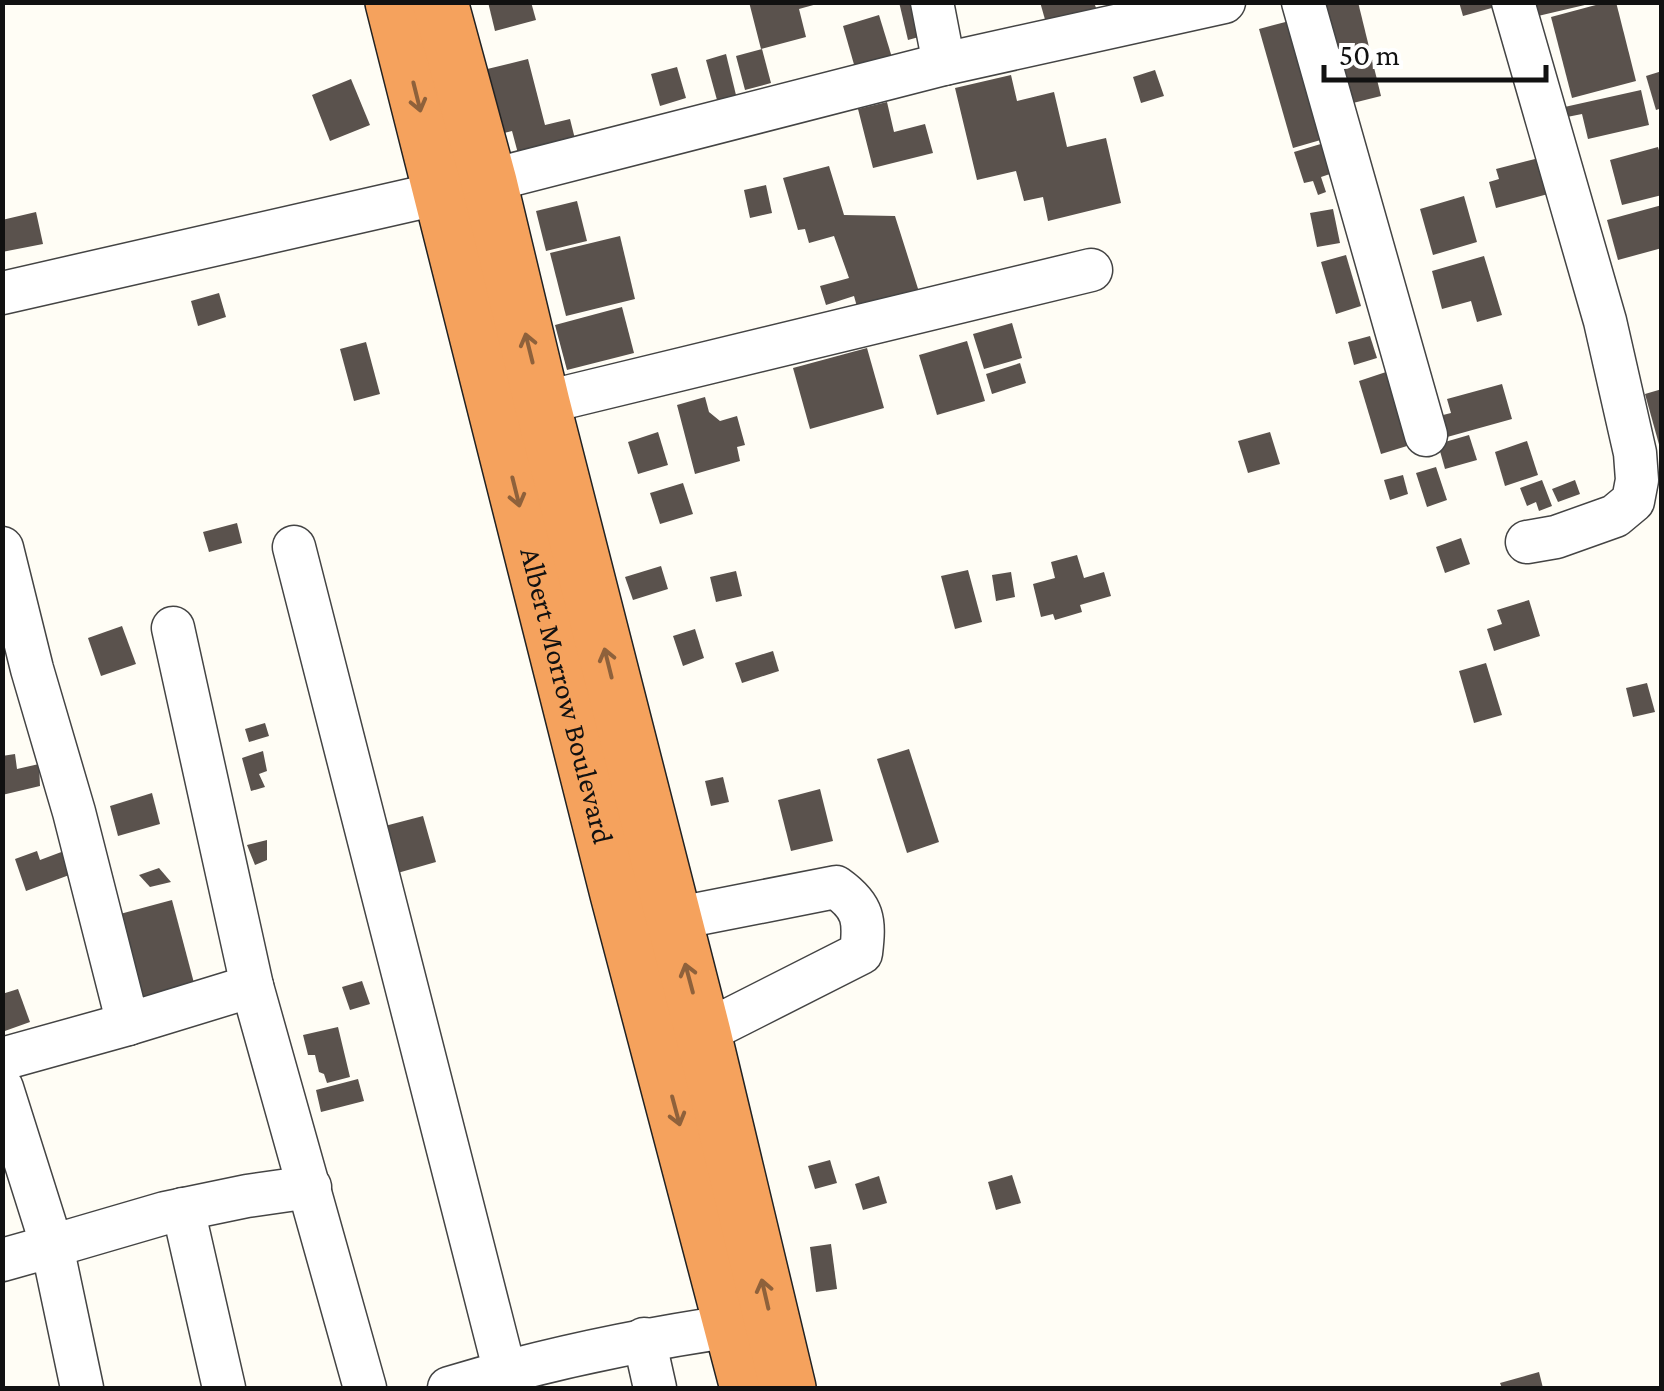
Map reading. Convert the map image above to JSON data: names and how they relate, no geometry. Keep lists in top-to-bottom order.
{
  "streets": {
    "highway": ["Albert Morrow Boulevard"]
  },
  "scale_bar": "50 m"
}
